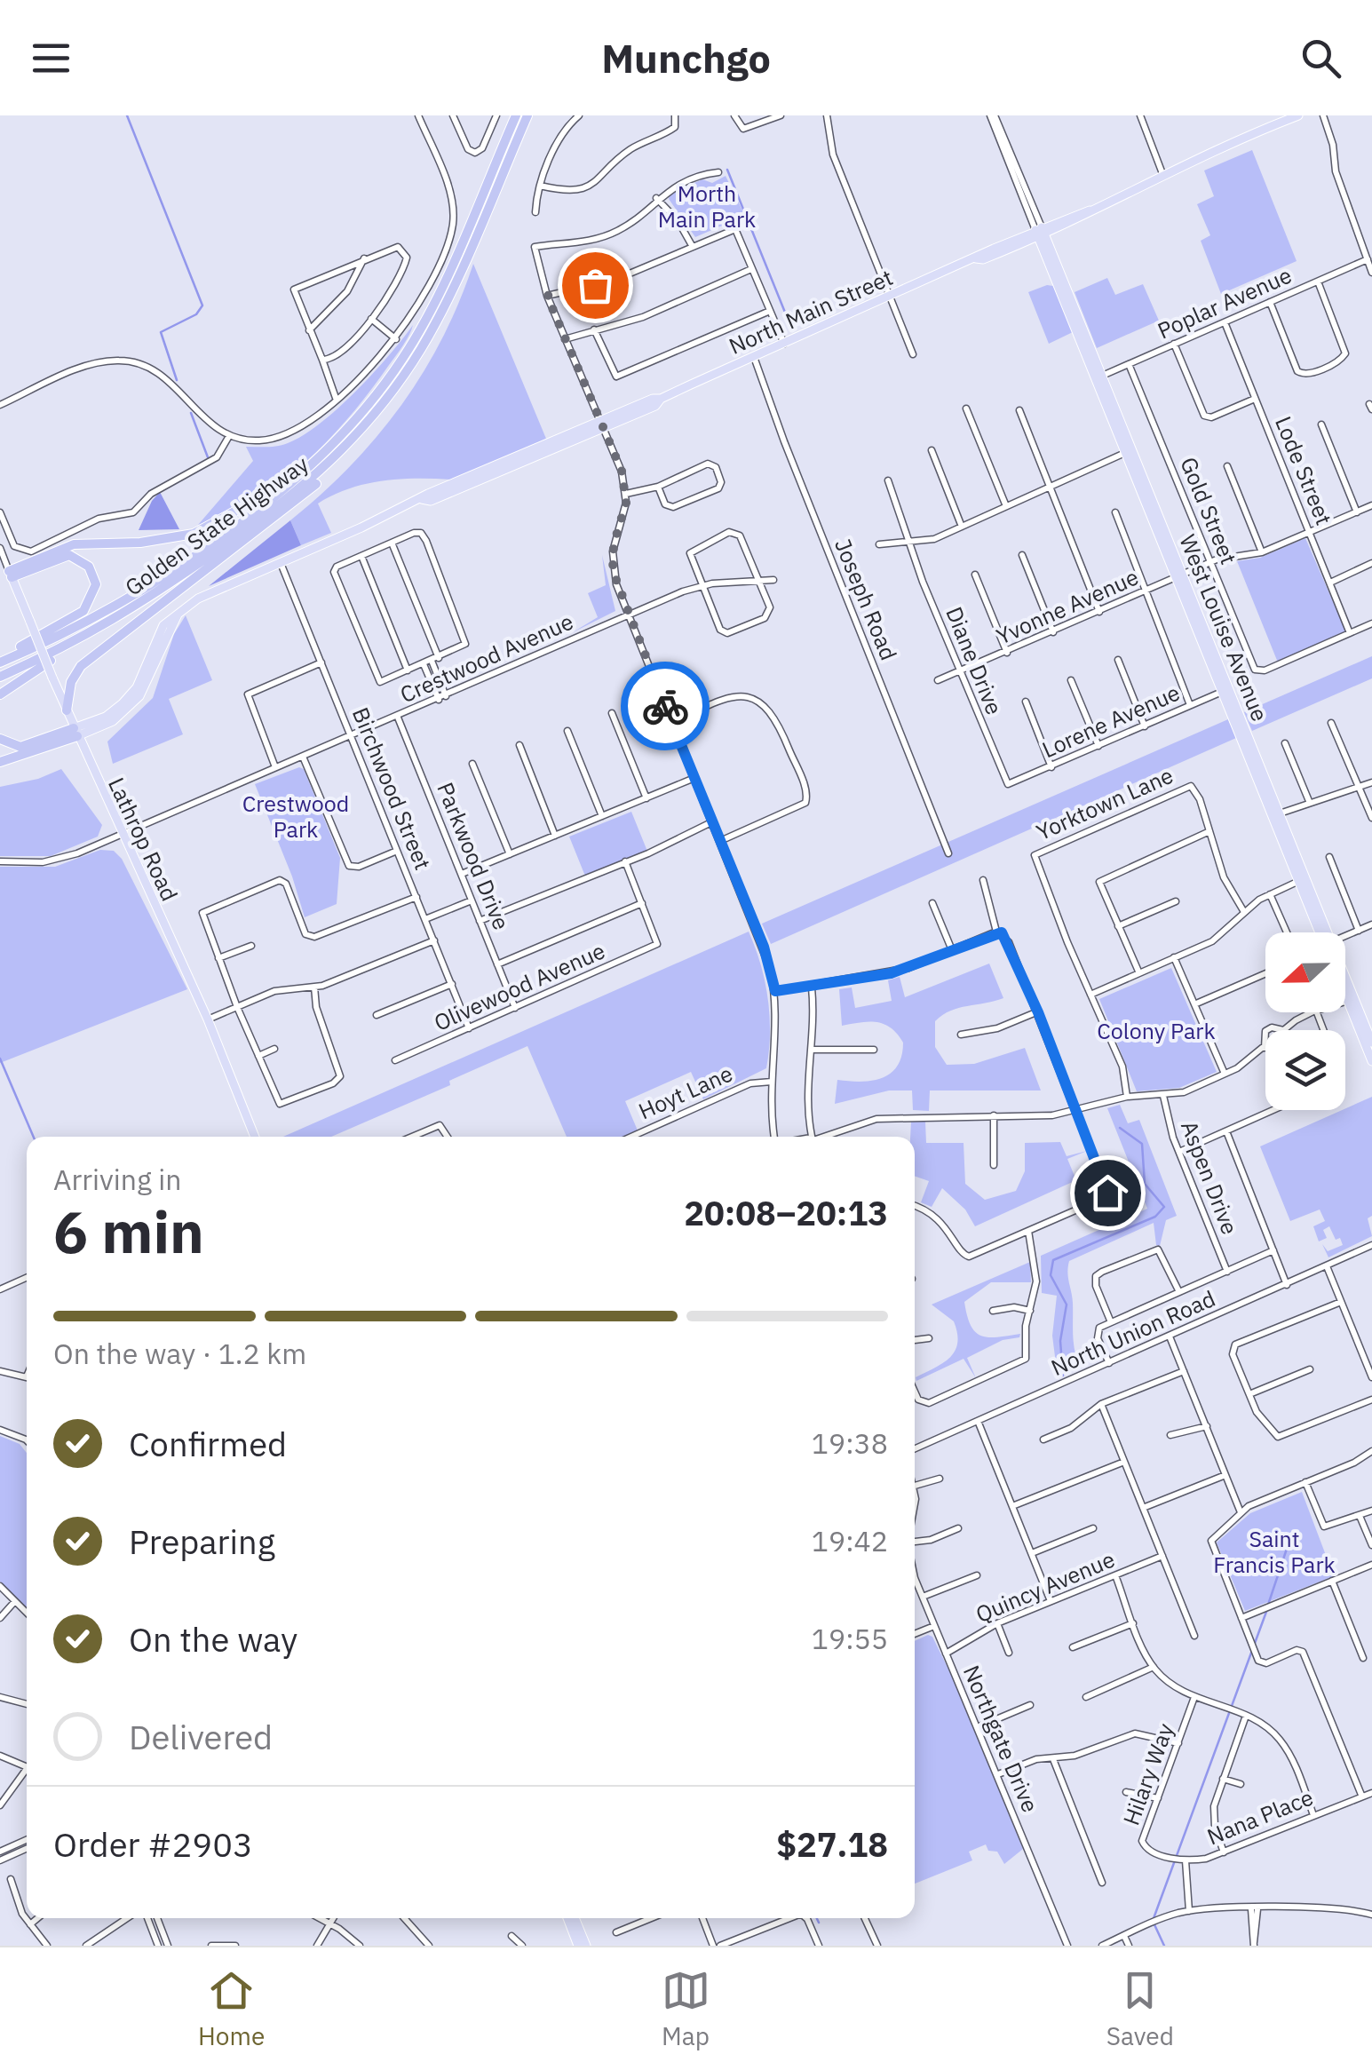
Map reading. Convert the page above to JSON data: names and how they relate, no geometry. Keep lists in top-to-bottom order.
{
  "streets": {
    "highway": ["Golden State Highway"],
    "main road": ["North Main Street", "West Louise Avenue", "Lathrop Road"],
    "street": [
      "Poplar Avenue",
      "Lode Street",
      "Gold Street",
      "Joseph Road",
      "Yvonne Avenue",
      "Crestwood Avenue",
      "Diane Drive",
      "Lorene Avenue",
      "Birchwood Street",
      "Yorktown Lane",
      "Parkwood Drive",
      "Olivewood Avenue",
      "Hoyt Lane",
      "Aspen Drive",
      "North Union Road",
      "Quincy Avenue",
      "Northgate Drive",
      "Hilary Way",
      "Nana Place"
    ]
  },
  "crossings": [
    ["Poplar Avenue", "Lode Street"],
    ["Poplar Avenue", "Gold Street"],
    ["Poplar Avenue", "West Louise Avenue"],
    ["North Main Street", "Joseph Road"],
    ["North Main Street", "West Louise Avenue"],
    ["North Main Street", "Birchwood Street"],
    ["North Main Street", "Lathrop Road"],
    ["Lode Street", "Gold Street"],
    ["Lode Street", "Yvonne Avenue"],
    ["Gold Street", "Yvonne Avenue"],
    ["Yvonne Avenue", "West Louise Avenue"],
    ["Yvonne Avenue", "Diane Drive"],
    ["West Louise Avenue", "Lorene Avenue"],
    ["Crestwood Avenue", "Birchwood Street"],
    ["Crestwood Avenue", "Lathrop Road"],
    ["Crestwood Avenue", "Parkwood Drive"],
    ["Diane Drive", "Lorene Avenue"],
    ["Birchwood Street", "Olivewood Avenue"],
    ["Parkwood Drive", "Olivewood Avenue"],
    ["Quincy Avenue", "Northgate Drive"],
    ["Hilary Way", "Nana Place"]
  ],
  "parks": [
    "Morth Main Park",
    "Crestwood Park",
    "Colony Park",
    "Saint Francis Park"
  ],
  "north": "left",
  "page": {
    "header": "Munchgo",
    "heading": ["6 min", "Arriving in", "20:08–20:13"],
    "panel": ["Order #2903", "$27.18"],
    "bar": "On the way · 1.2 km",
    "list": [
      ["Confirmed", "19:38"],
      ["Preparing", "19:42"],
      ["On the way", "19:55"],
      "Delivered"
    ],
    "tabs": ["Home", "Map", "Saved"]
  }
}
